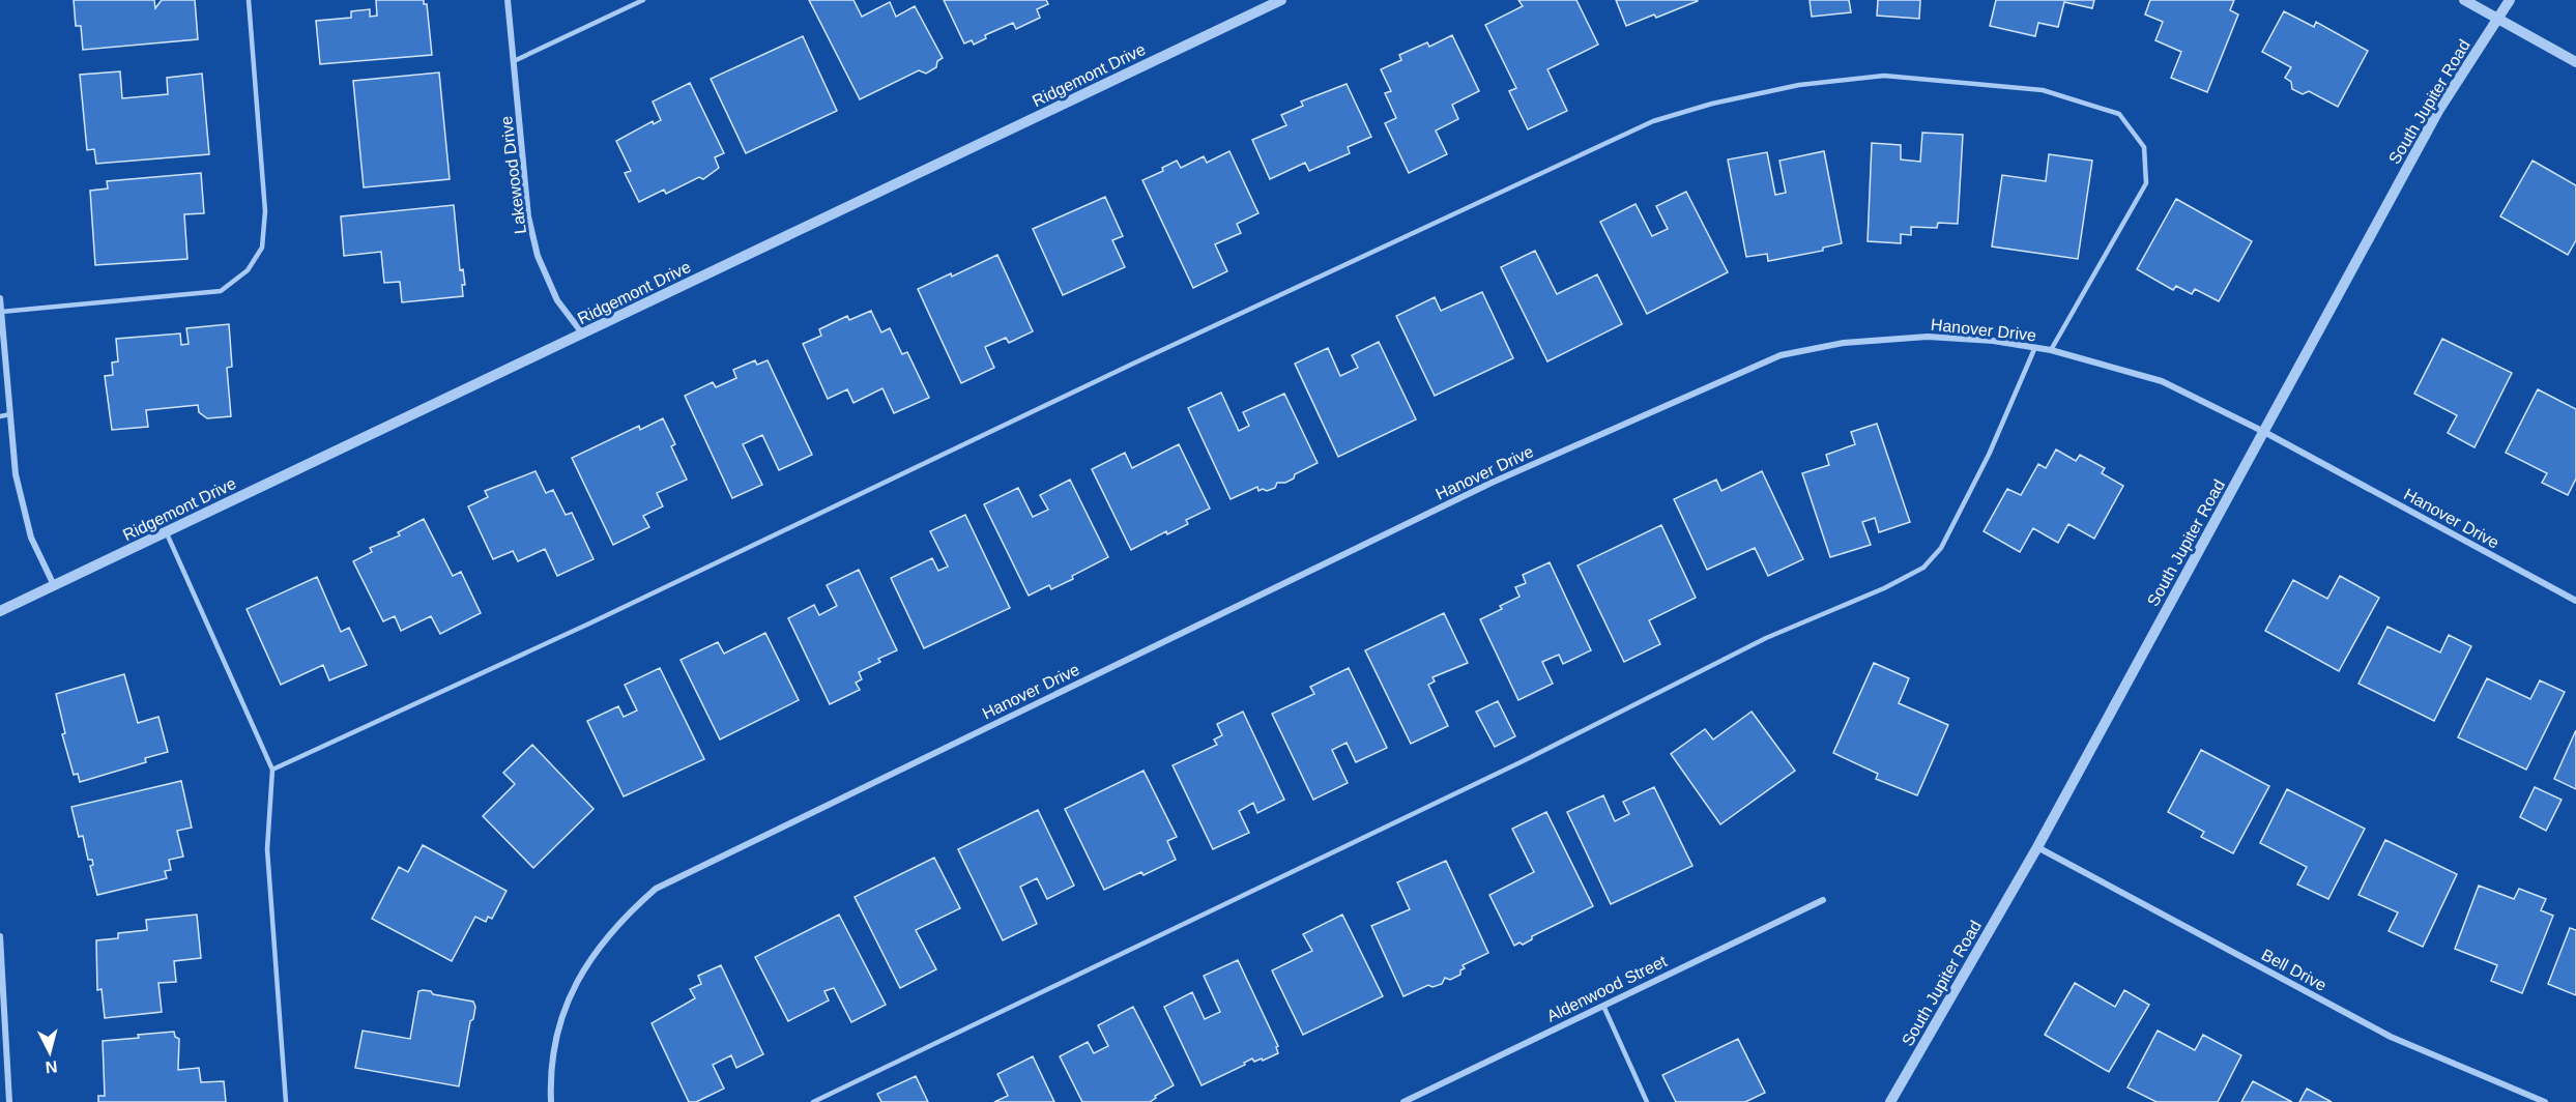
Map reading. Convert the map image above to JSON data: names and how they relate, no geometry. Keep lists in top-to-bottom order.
{
  "streets": {
    "street": [
      "Ridgemont Drive",
      "South Jupiter Road",
      "Lakewood Drive",
      "Hanover Drive",
      "Bell Drive",
      "Aldenwood Street"
    ]
  },
  "crossings": [
    ["Ridgemont Drive", "Lakewood Drive"],
    ["South Jupiter Road", "Hanover Drive"],
    ["South Jupiter Road", "Bell Drive"]
  ],
  "north": "bottom"
}
